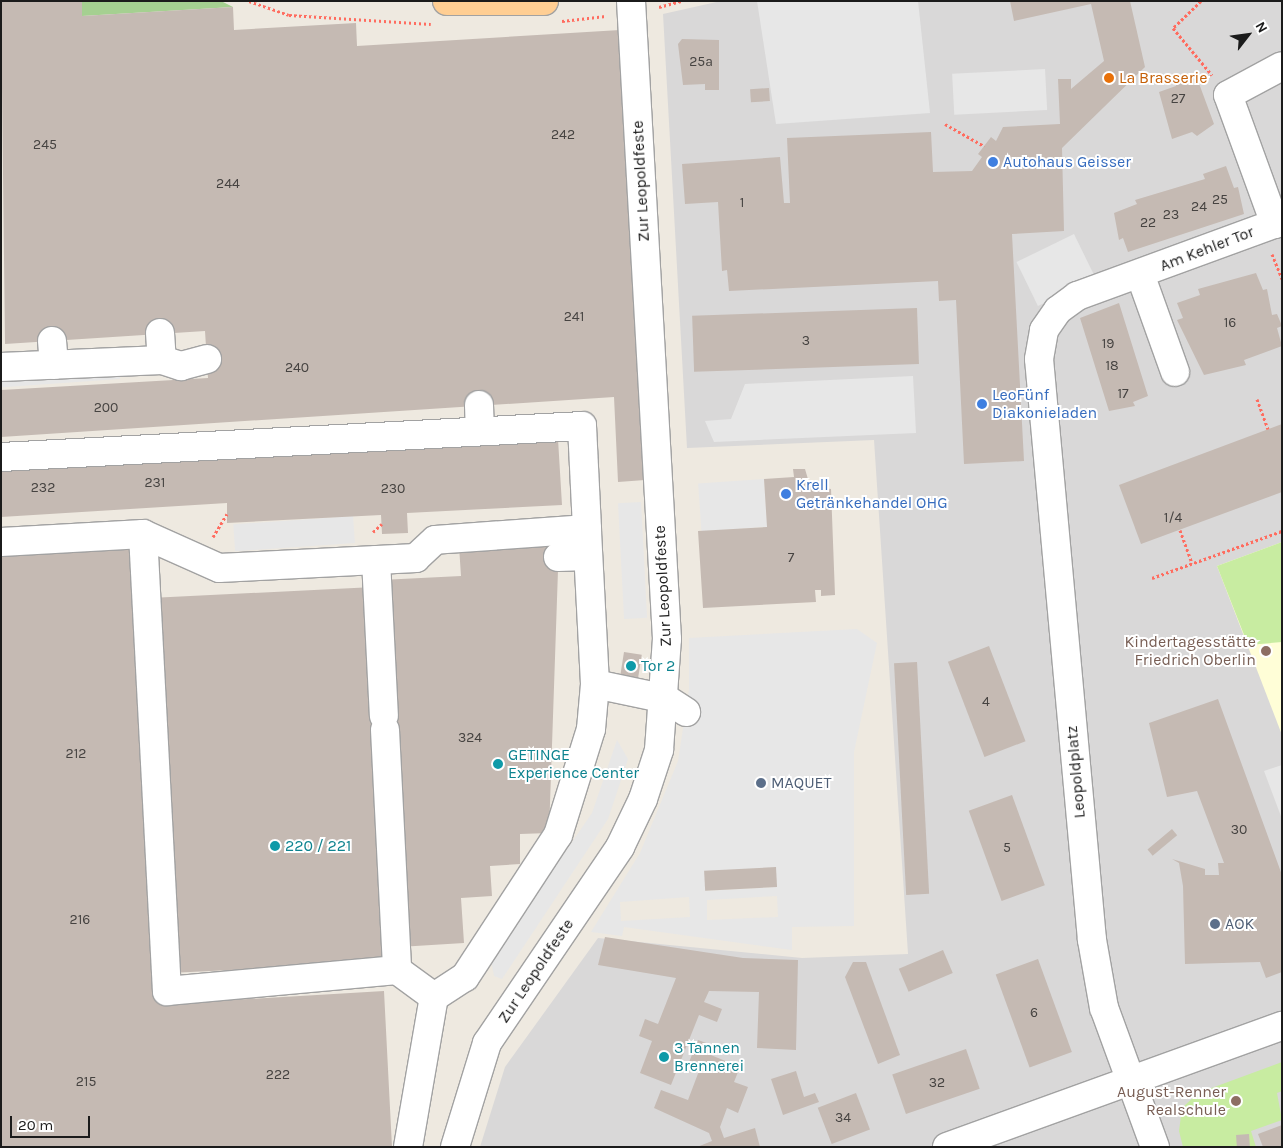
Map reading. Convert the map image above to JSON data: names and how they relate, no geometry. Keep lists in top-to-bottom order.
{
  "streets": {
    "street": ["Zur Leopoldfeste", "Am Kehler Tor", "Leopoldplatz"]
  },
  "crossings": [
    ["Am Kehler Tor", "Leopoldplatz"]
  ],
  "places": [
    "La Brasserie",
    "Autohaus Geisser",
    "LeoFünf Diakonieladen",
    "Krell Getränkehandel OHG",
    "Kindertagesstätte Friedrich Oberlin",
    "Tor 2",
    "GETINGE Experience Center",
    "MAQUET",
    "220 / 221",
    "AOK",
    "3 Tannen Brennerei",
    "August-Renner Realschule"
  ],
  "house_numbers": [
    "25a",
    "27",
    "242",
    "245",
    "244",
    "25",
    "1",
    "24",
    "23",
    "22",
    "241",
    "16",
    "3",
    "19",
    "18",
    "240",
    "17",
    "200",
    "231",
    "232",
    "230",
    "1/4",
    "7",
    "4",
    "324",
    "212",
    "30",
    "5",
    "216",
    "6",
    "222",
    "215",
    "32",
    "34"
  ],
  "scale_bar": "20 m",
  "north": "top right"
}
